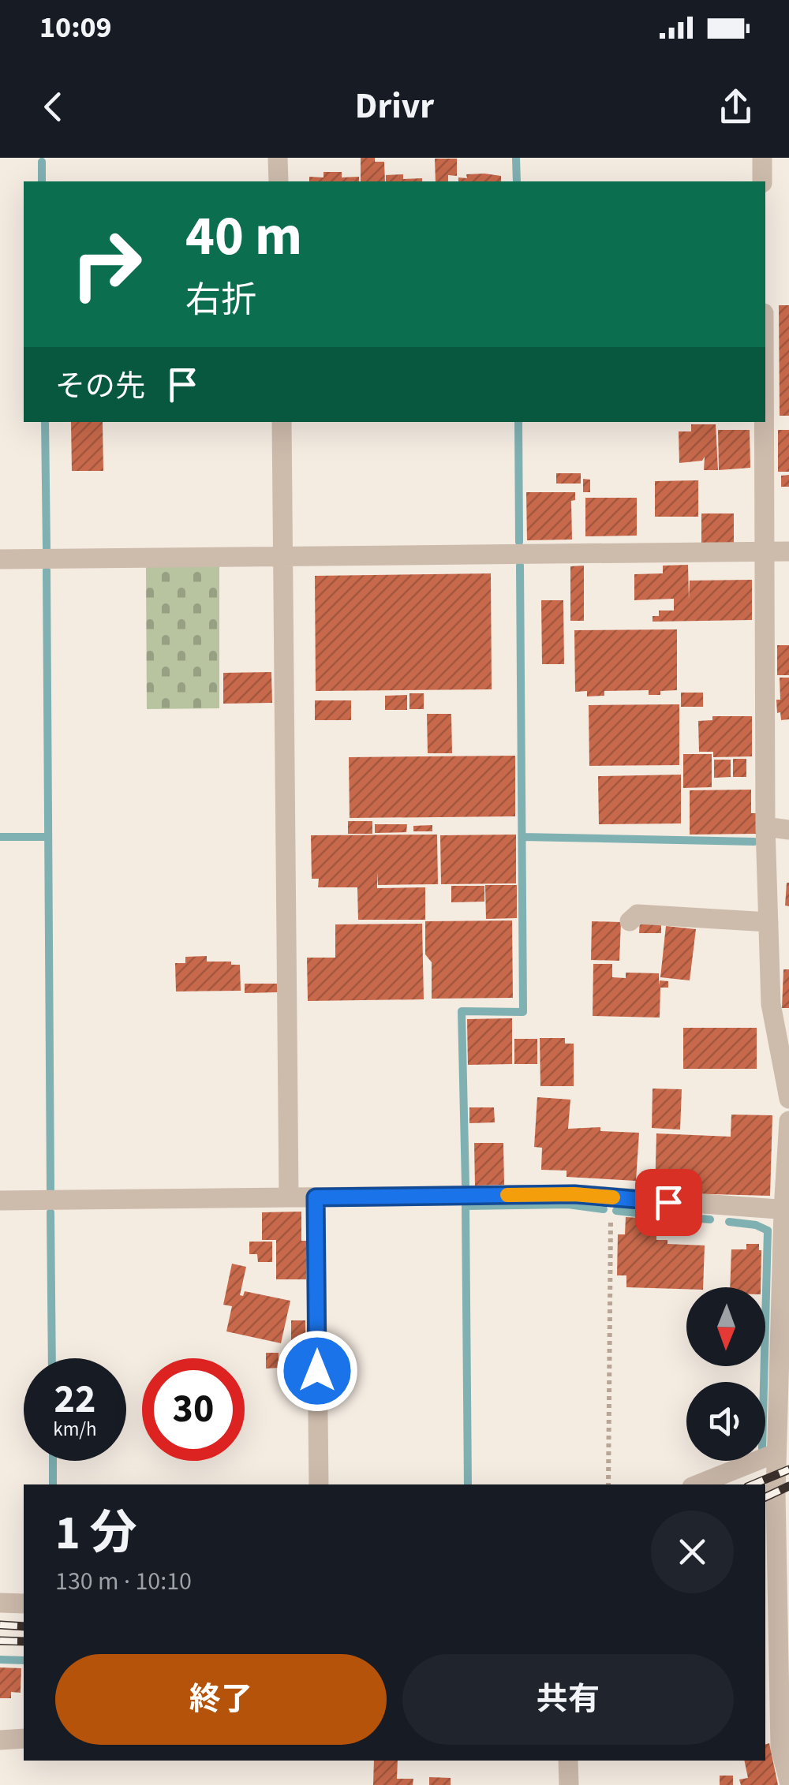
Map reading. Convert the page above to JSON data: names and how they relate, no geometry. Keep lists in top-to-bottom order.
{
  "north": "bottom",
  "page": {
    "status": "10:09",
    "header": "Drivr",
    "turn": ["40 m", "右折"],
    "then": "その先",
    "speed": "22 km/h",
    "limit": "30",
    "heading": ["1 分", "130 m · 10:10"],
    "buttons": ["終了", "共有"]
  }
}
